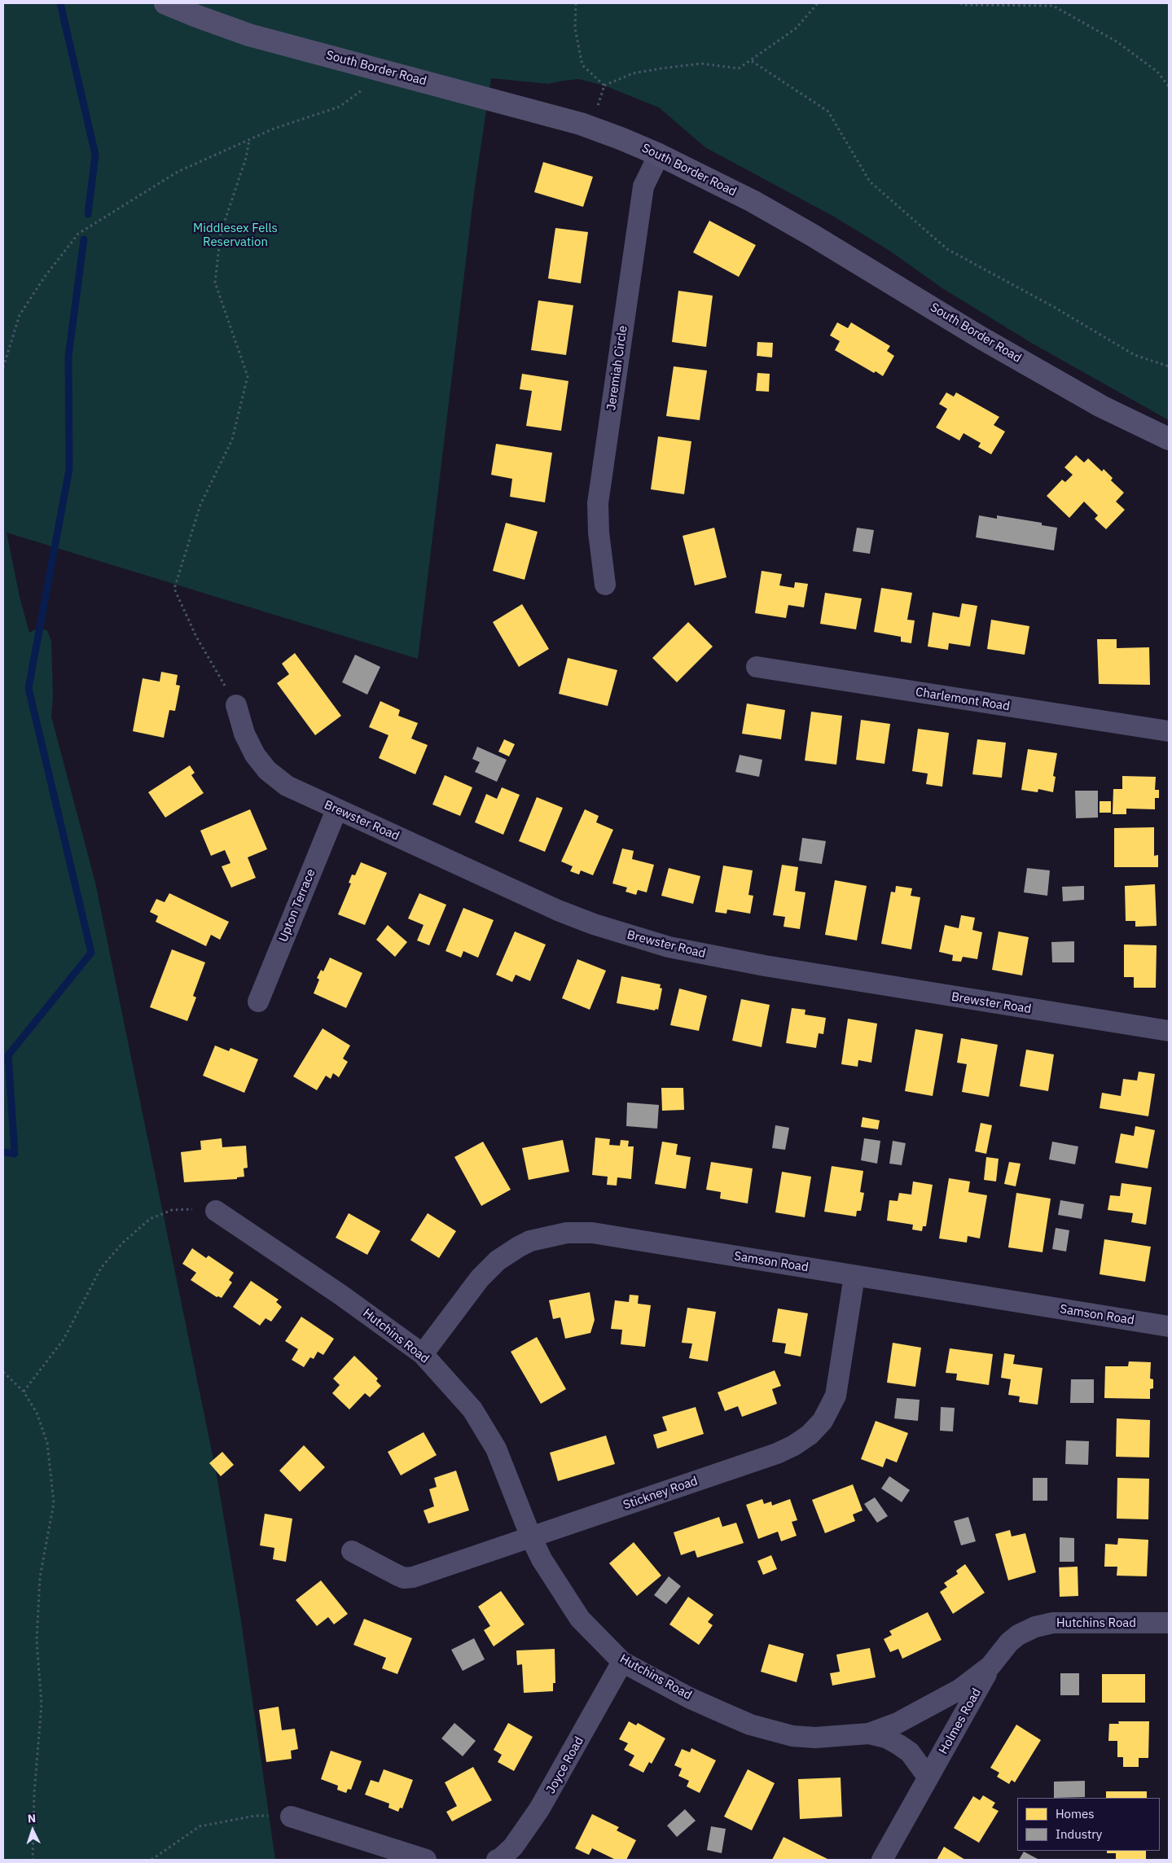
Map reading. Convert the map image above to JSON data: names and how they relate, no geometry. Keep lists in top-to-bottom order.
{
  "streets": {
    "main road": ["South Border Road"],
    "street": [
      "Jeremiah Circle",
      "Charlemont Road",
      "Brewster Road",
      "Upton Terrace",
      "Samson Road",
      "Hutchins Road",
      "Stickney Road",
      "Holmes Road",
      "Joyce Road"
    ]
  },
  "crossings": [
    ["South Border Road", "Jeremiah Circle"],
    ["Brewster Road", "Upton Terrace"],
    ["Samson Road", "Hutchins Road"],
    ["Samson Road", "Stickney Road"],
    ["Hutchins Road", "Stickney Road"],
    ["Hutchins Road", "Holmes Road"],
    ["Hutchins Road", "Joyce Road"]
  ],
  "parks": ["Middlesex Fells Reservation"],
  "legend": ["Homes", "Industry"],
  "north": "top"
}
